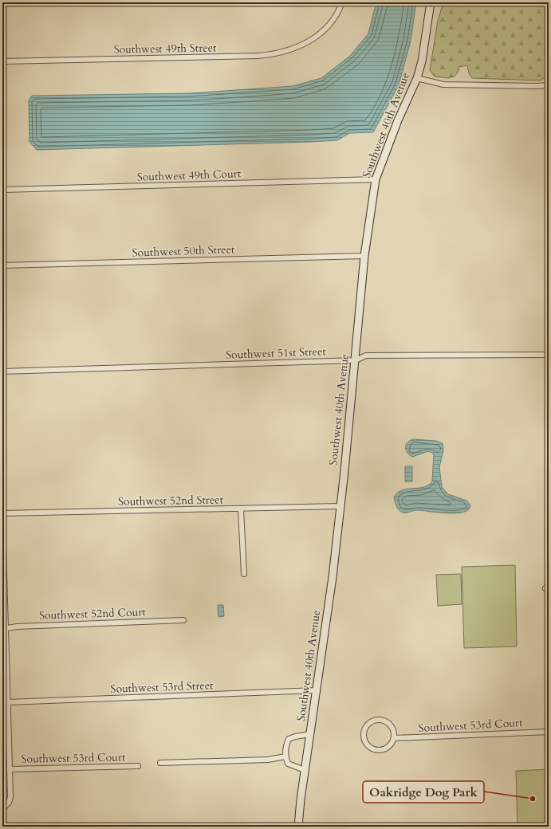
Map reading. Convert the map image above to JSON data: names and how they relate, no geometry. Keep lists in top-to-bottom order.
{
  "streets": {
    "street": [
      "Southwest 49th Street",
      "Southwest 40th Avenue",
      "Southwest 49th Court",
      "Southwest 50th Street",
      "Southwest 51st Street",
      "Southwest 52nd Street",
      "Southwest 52nd Court",
      "Southwest 53rd Street",
      "Southwest 53rd Court"
    ]
  },
  "crossings": [
    ["Southwest 40th Avenue", "Southwest 49th Court"],
    ["Southwest 40th Avenue", "Southwest 50th Street"],
    ["Southwest 40th Avenue", "Southwest 51st Street"],
    ["Southwest 40th Avenue", "Southwest 52nd Street"],
    ["Southwest 40th Avenue", "Southwest 53rd Street"]
  ],
  "places": ["Oakridge Dog Park"]
}
